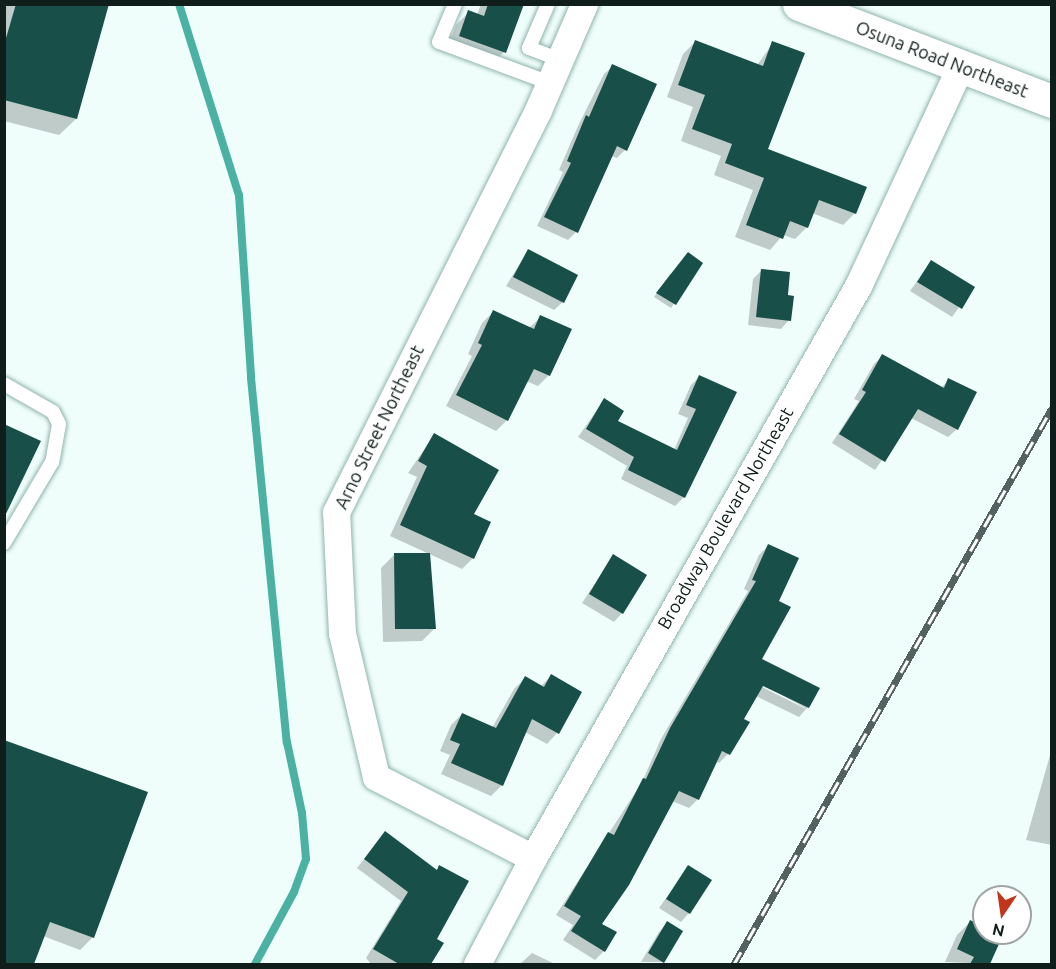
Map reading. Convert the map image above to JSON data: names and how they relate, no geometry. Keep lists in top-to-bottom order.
{
  "streets": {
    "main road": ["Osuna Road Northeast"],
    "street": ["Arno Street Northeast", "Broadway Boulevard Northeast"]
  },
  "crossings": [
    ["Osuna Road Northeast", "Broadway Boulevard Northeast"],
    ["Arno Street Northeast", "Broadway Boulevard Northeast"]
  ],
  "north": "bottom"
}
